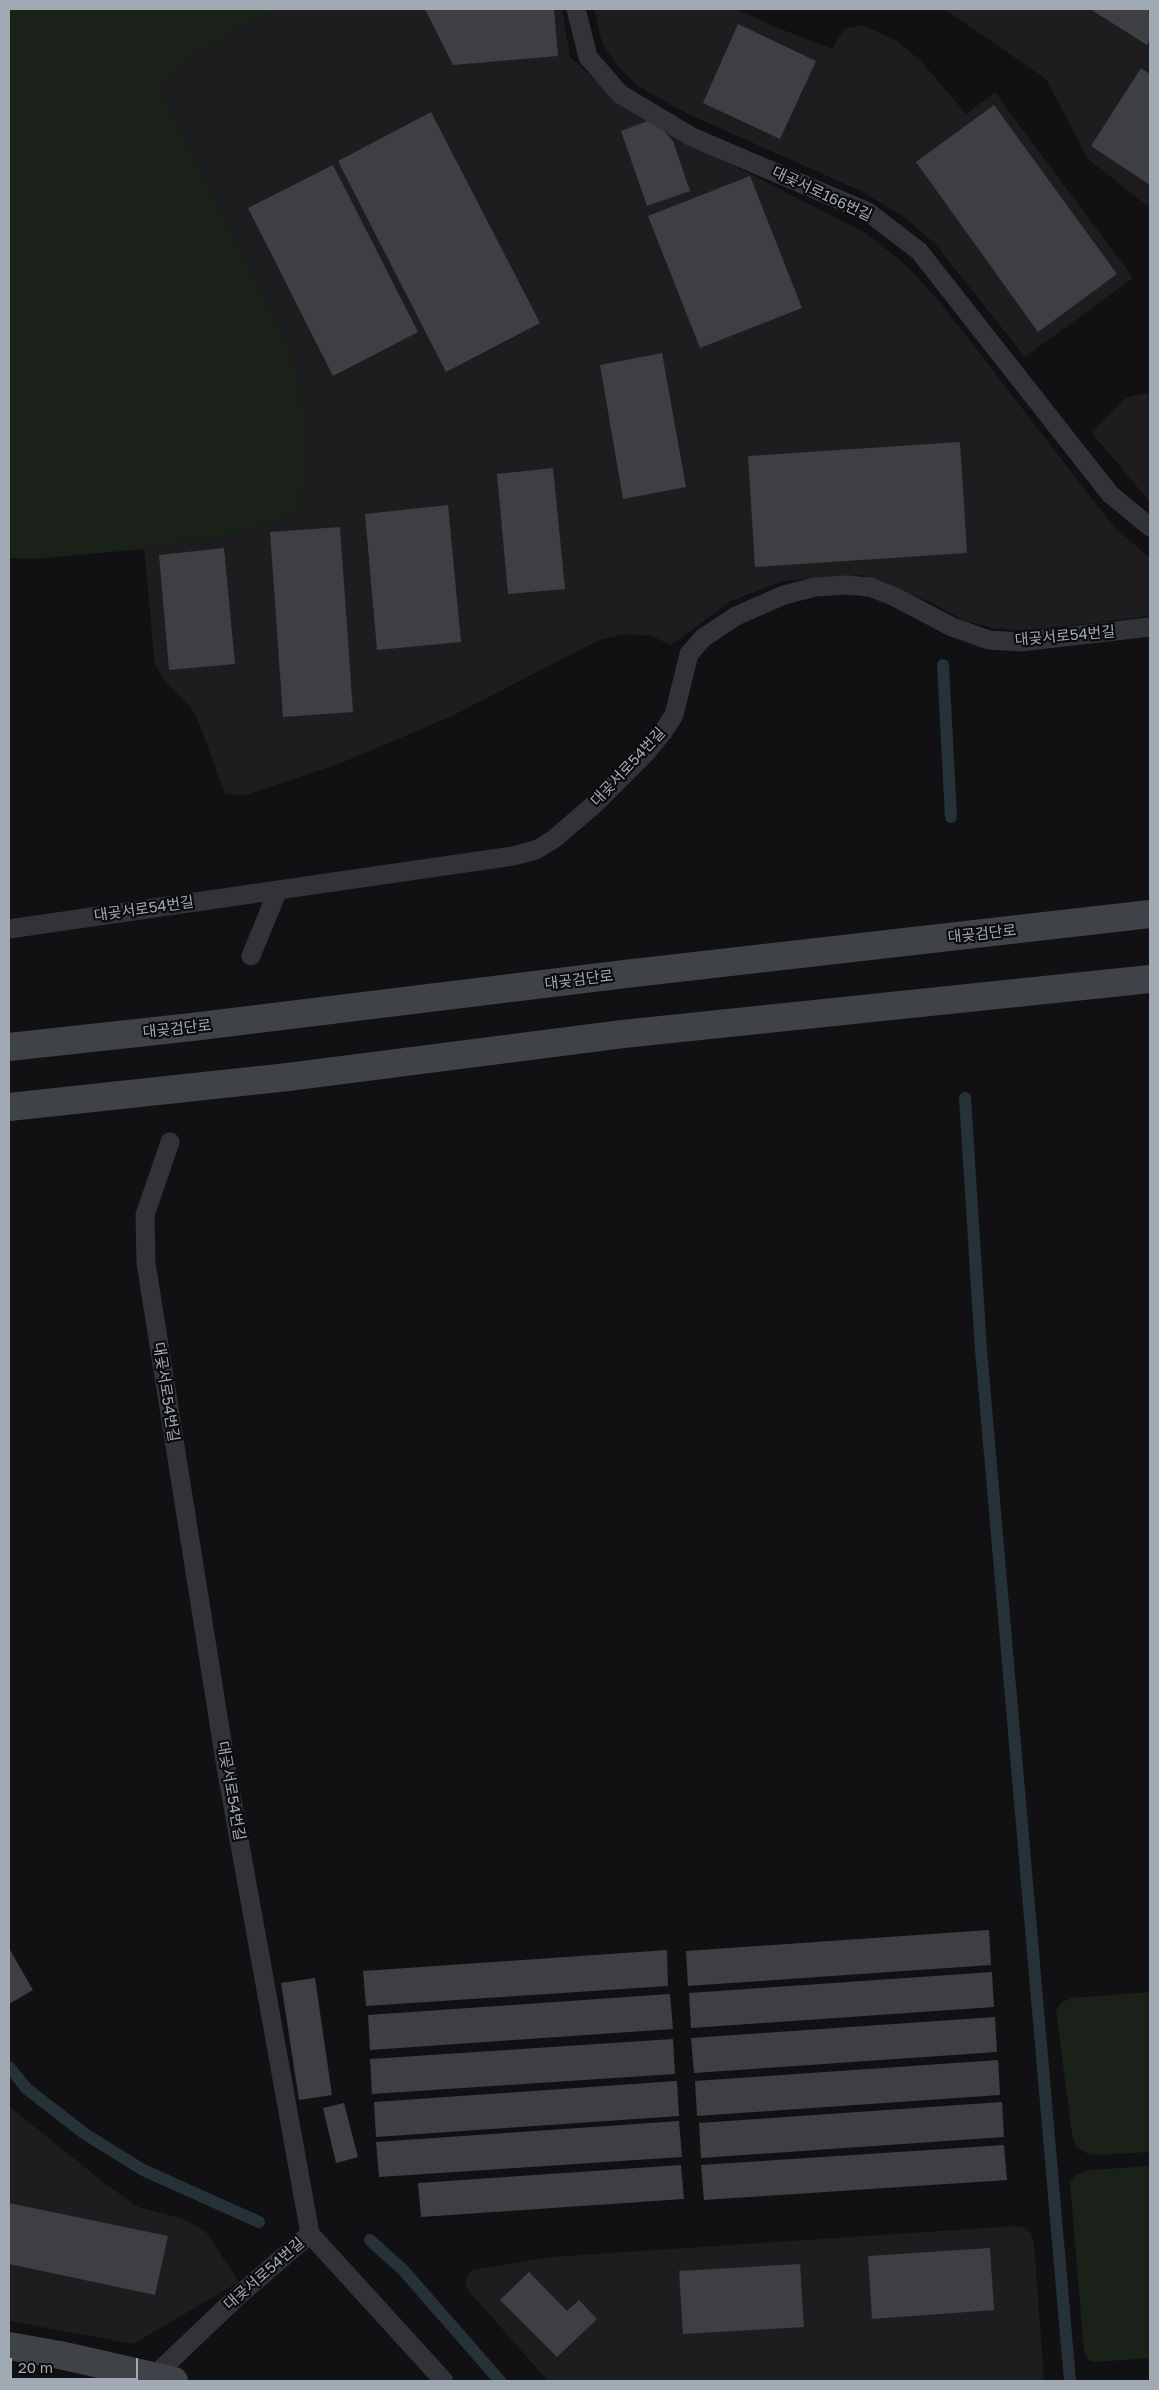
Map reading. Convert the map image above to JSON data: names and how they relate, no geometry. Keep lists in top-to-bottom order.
{
  "streets": {
    "main road": ["대곶검단로"],
    "lane": ["대곶서로166번길", "대곶서로54번길"]
  },
  "scale_bar": "20 m"
}
